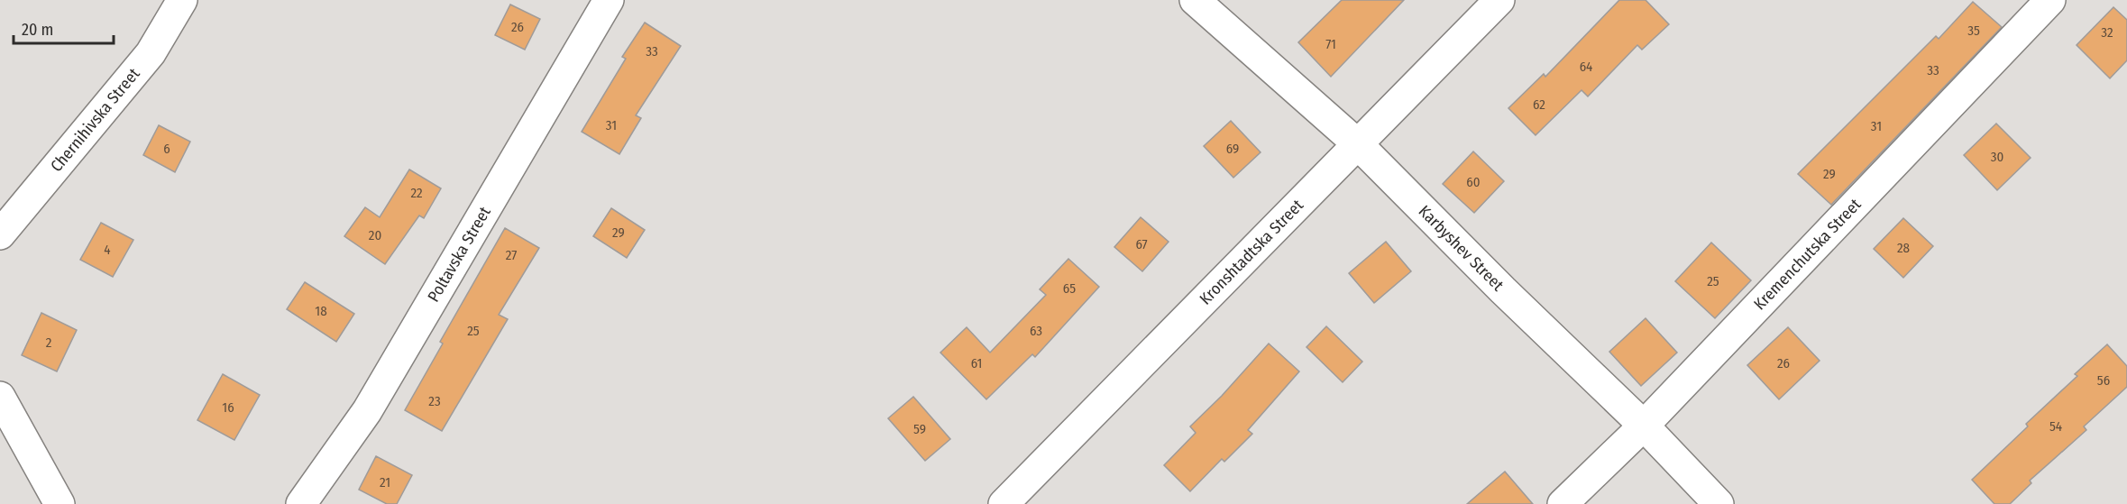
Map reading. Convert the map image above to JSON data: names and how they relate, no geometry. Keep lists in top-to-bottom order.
{
  "streets": {
    "street": [
      "Chernihivska Street",
      "Karbyshev Street",
      "Kronshtadtska Street",
      "Kremenchutska Street",
      "Poltavska Street"
    ]
  },
  "crossings": [
    ["Karbyshev Street", "Kronshtadtska Street"],
    ["Karbyshev Street", "Kremenchutska Street"]
  ],
  "house_numbers": [
    "26",
    "35",
    "32",
    "71",
    "33",
    "64",
    "33",
    "62",
    "31",
    "31",
    "6",
    "69",
    "30",
    "29",
    "60",
    "22",
    "29",
    "20",
    "67",
    "28",
    "4",
    "27",
    "25",
    "65",
    "18",
    "25",
    "63",
    "2",
    "61",
    "26",
    "56",
    "23",
    "16",
    "54",
    "59",
    "21"
  ],
  "scale_bar": "20 m"
}
